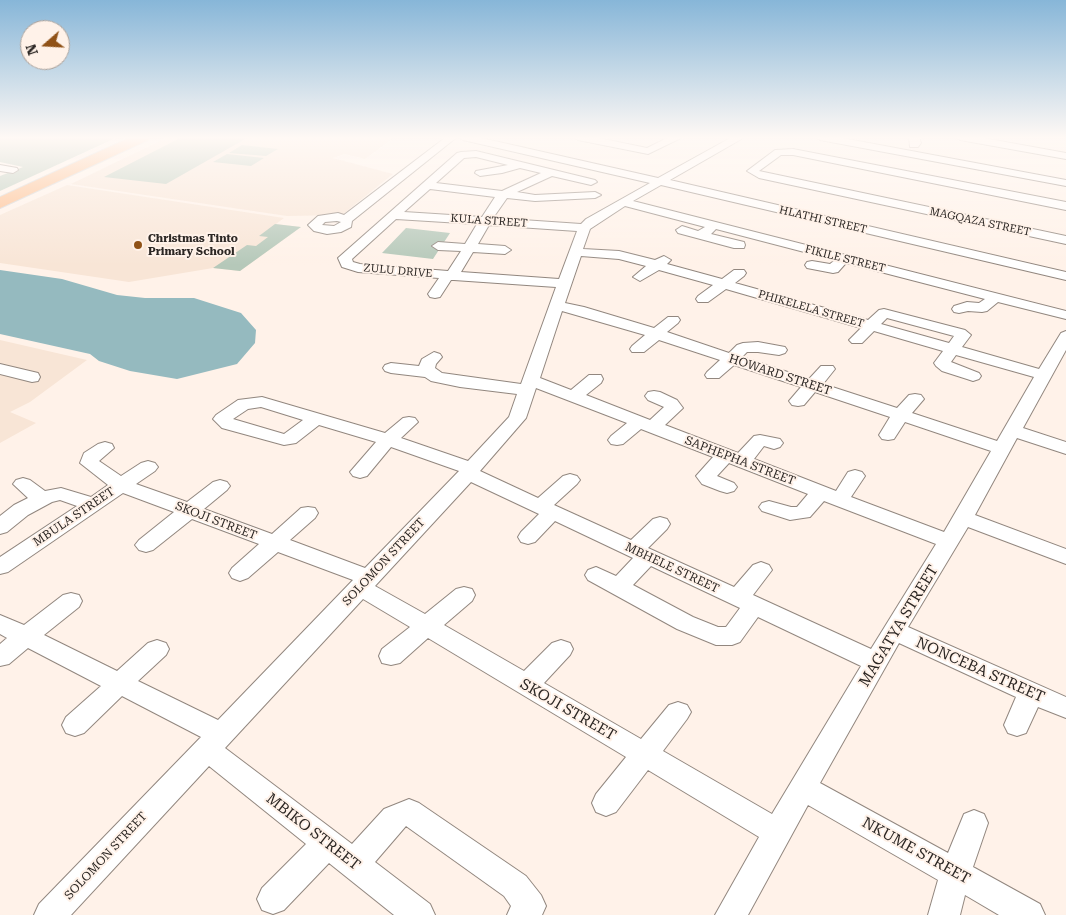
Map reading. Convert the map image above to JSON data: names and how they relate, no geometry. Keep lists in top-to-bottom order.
{
  "streets": {
    "street": [
      "HLATHI STREET",
      "KULA STREET",
      "MAGQAZA STREET",
      "FIKILE STREET",
      "ZULU DRIVE",
      "PHIKELELA STREET",
      "HOWARD STREET",
      "SAPHEPHA STREET",
      "MBULA STREET",
      "SKOJI STREET",
      "SOLOMON STREET",
      "MBHELE STREET",
      "MAGATYA STREET",
      "NONCEBA STREET",
      "MBIKO STREET",
      "NKUME STREET"
    ]
  },
  "crossings": [
    ["KULA STREET", "ZULU DRIVE"],
    ["KULA STREET", "SOLOMON STREET"],
    ["ZULU DRIVE", "SOLOMON STREET"],
    ["PHIKELELA STREET", "SOLOMON STREET"],
    ["HOWARD STREET", "SOLOMON STREET"],
    ["HOWARD STREET", "MAGATYA STREET"],
    ["SAPHEPHA STREET", "SOLOMON STREET"],
    ["SAPHEPHA STREET", "MAGATYA STREET"],
    ["MBULA STREET", "SKOJI STREET"],
    ["SKOJI STREET", "SOLOMON STREET"],
    ["SKOJI STREET", "MAGATYA STREET"],
    ["SOLOMON STREET", "MBHELE STREET"],
    ["SOLOMON STREET", "MBIKO STREET"],
    ["MBHELE STREET", "MAGATYA STREET"],
    ["MAGATYA STREET", "NONCEBA STREET"],
    ["MAGATYA STREET", "NKUME STREET"]
  ],
  "places": ["Christmas Tinto Primary School"],
  "north": "left"
}
